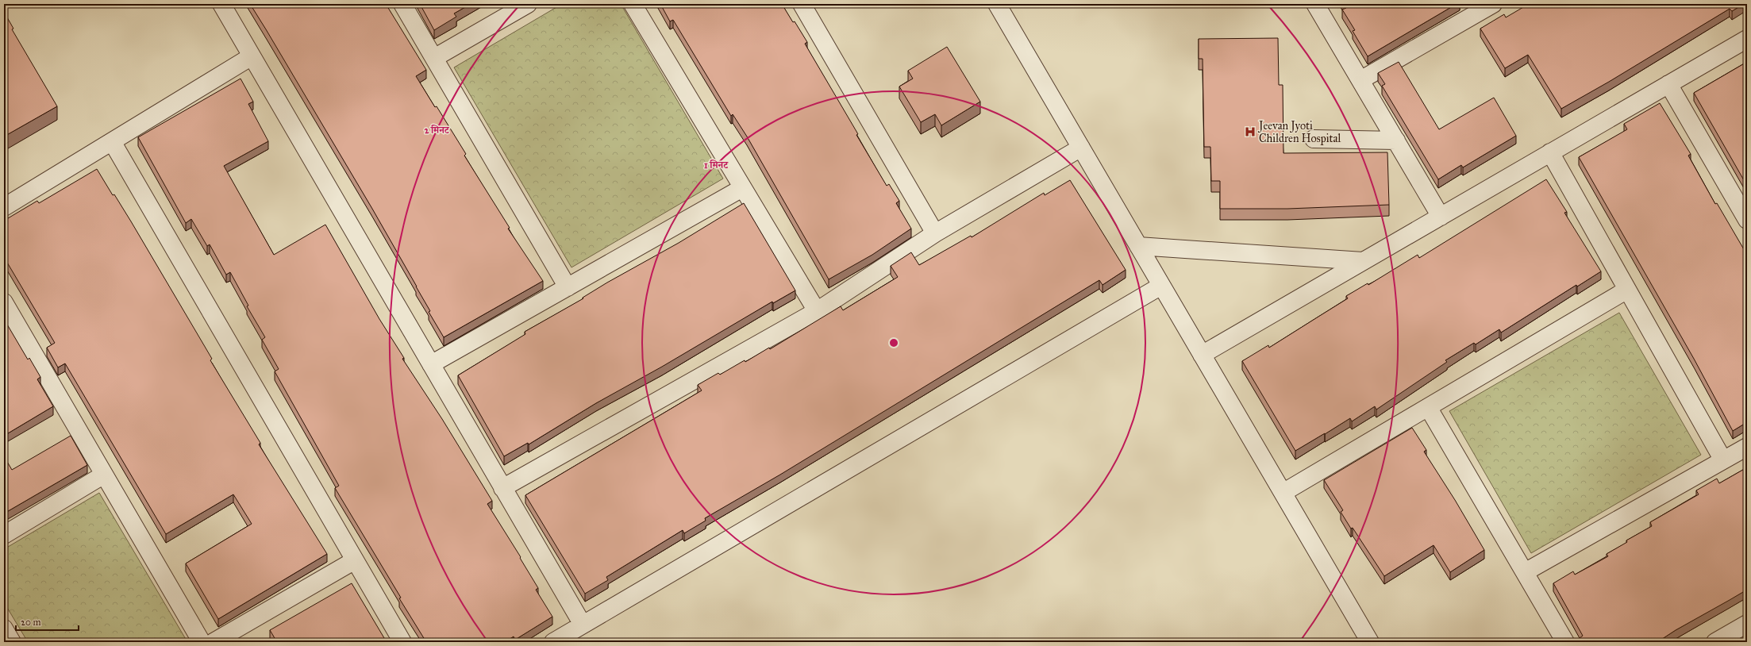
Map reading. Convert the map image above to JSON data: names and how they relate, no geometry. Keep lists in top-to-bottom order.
{
  "places": {
    "hospital": ["Jeevan Jyoti Children Hospital"]
  },
  "scale_bar": "20 m",
  "rings": ["2 मिनट", "1 मिनट"]
}
